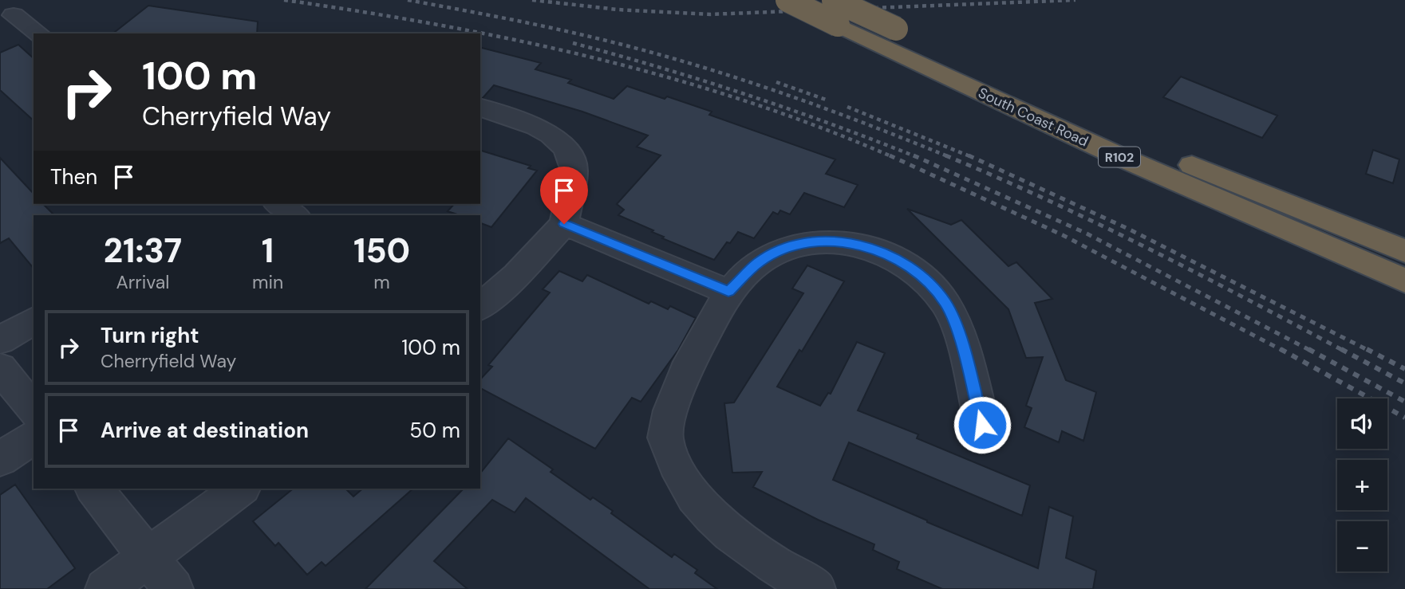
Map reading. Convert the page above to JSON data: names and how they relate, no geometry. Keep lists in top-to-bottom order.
{
  "streets": {
    "highway": ["South Coast Road", "R102"]
  },
  "page": {
    "turn": ["100 m", "Cherryfield Way"],
    "then": "Then",
    "eta": [
      "21:37",
      "Arrival",
      "1",
      "min",
      "150",
      "m"
    ],
    "list": [
      {
        "name": "Turn right",
        "note": "Cherryfield Way",
        "value": "100 m"
      },
      {
        "name": "Arrive at destination",
        "value": "50 m"
      }
    ],
    "map_buttons": ["+", "−"]
  }
}
